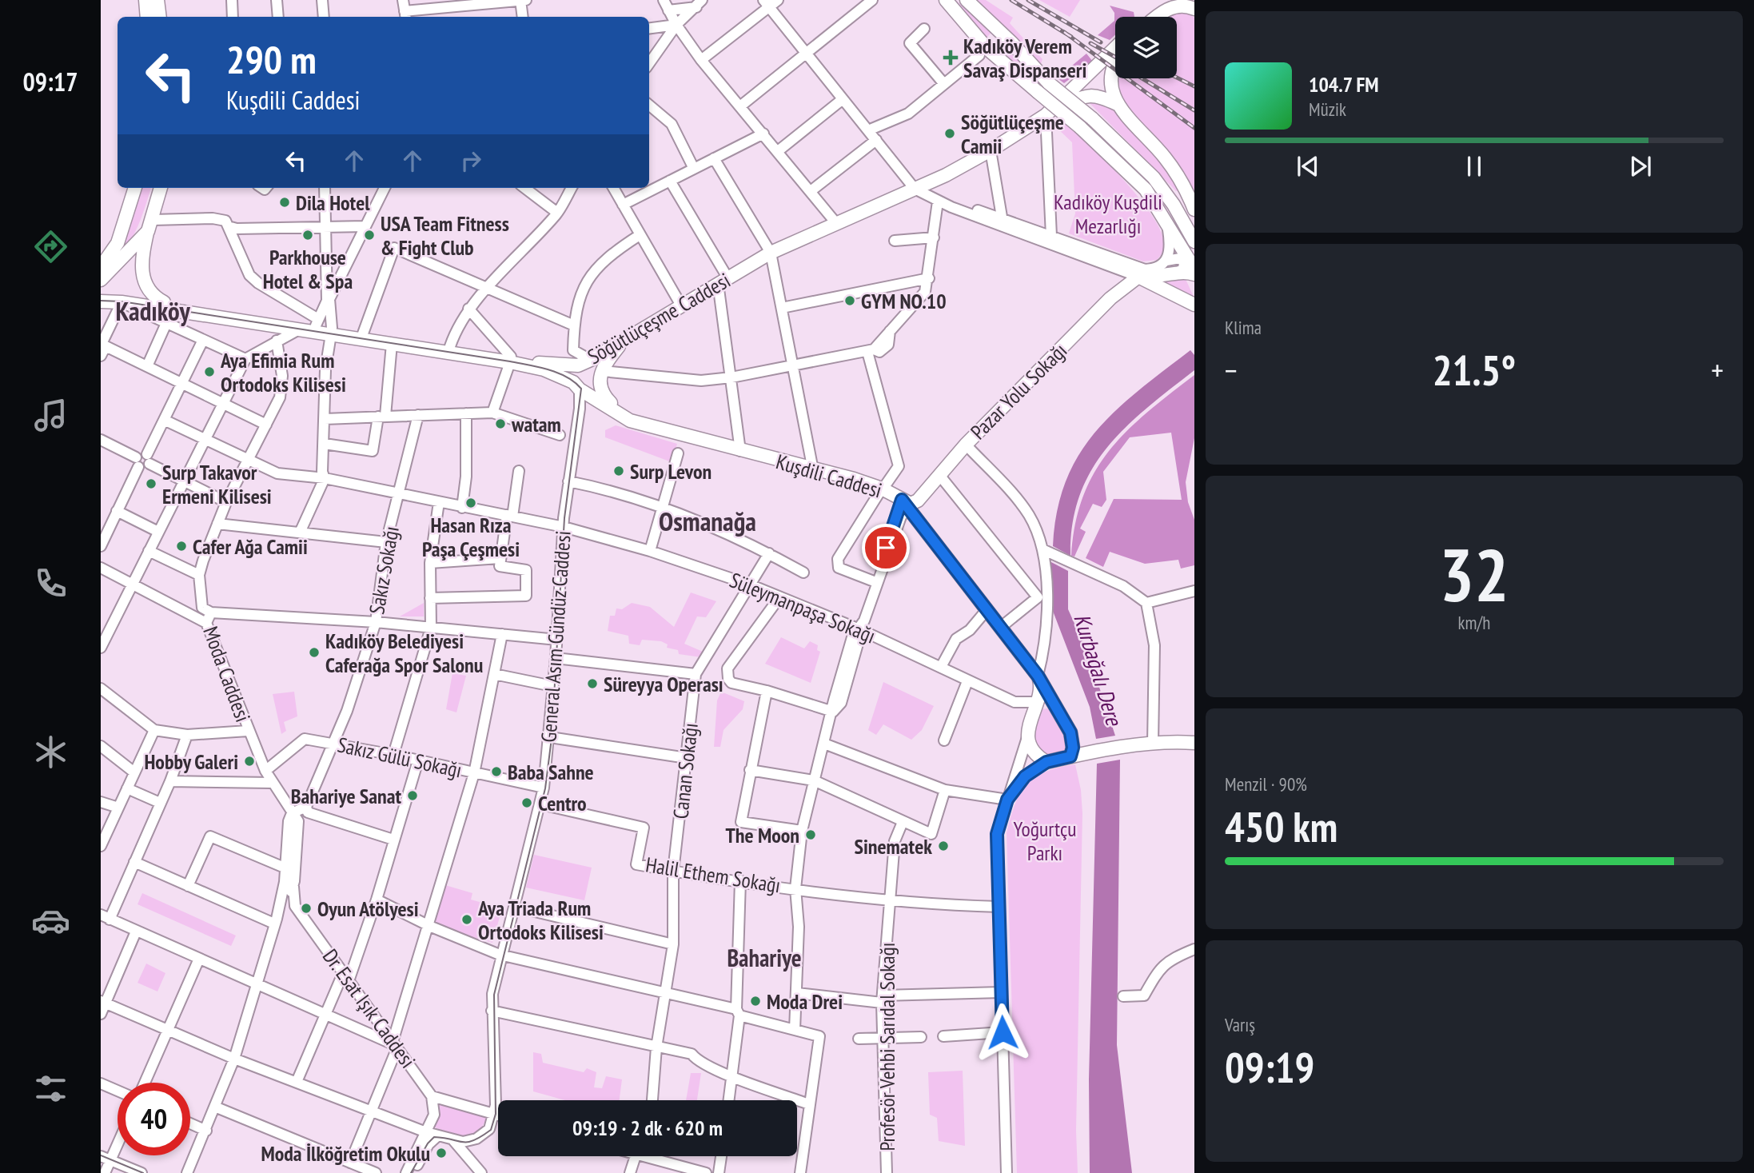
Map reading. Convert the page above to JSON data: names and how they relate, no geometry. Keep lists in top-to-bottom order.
{
  "streets": {
    "main road": ["Söğütlüçeşme Caddesi", "Pazar Yolu Sokağı", "Kuşdili Caddesi"],
    "street": [
      "Sakız Sokağı",
      "Süleymanpaşa Sokağı",
      "General Asım Gündüz Caddesi",
      "Moda Caddesi",
      "Sakız Gülü Sokağı",
      "Canan Sokağı",
      "Halil Ethem Sokağı",
      "Dr. Esat Işık Caddesi",
      "Profesör Vehbi Sarıdal Sokağı"
    ]
  },
  "crossings": [
    ["Söğütlüçeşme Caddesi", "Kuşdili Caddesi"],
    ["Söğütlüçeşme Caddesi", "General Asım Gündüz Caddesi"],
    ["Pazar Yolu Sokağı", "Kuşdili Caddesi"],
    ["Kuşdili Caddesi", "General Asım Gündüz Caddesi"],
    ["Sakız Sokağı", "Süleymanpaşa Sokağı"],
    ["Sakız Sokağı", "Sakız Gülü Sokağı"],
    ["Süleymanpaşa Sokağı", "General Asım Gündüz Caddesi"],
    ["Süleymanpaşa Sokağı", "Moda Caddesi"],
    ["Süleymanpaşa Sokağı", "Canan Sokağı"],
    ["General Asım Gündüz Caddesi", "Sakız Gülü Sokağı"],
    ["General Asım Gündüz Caddesi", "Halil Ethem Sokağı"],
    ["Moda Caddesi", "Sakız Gülü Sokağı"],
    ["Canan Sokağı", "Halil Ethem Sokağı"],
    ["Halil Ethem Sokağı", "Profesör Vehbi Sarıdal Sokağı"]
  ],
  "districts": ["Kadıköy", "Osmanağa", "Bahariye"],
  "water": ["Kurbağalı Dere"],
  "parks": ["Kadıköy Kuşdili Mezarlığı", "Yoğurtçu Parkı"],
  "places": {
    "health": ["Kadıköy Verem Savaş Dispanseri"],
    "other": [
      "Söğütlüçeşme Camii",
      "Dila Hotel",
      "Parkhouse Hotel & Spa",
      "USA Team Fitness & Fight Club",
      "GYM NO.10",
      "Aya Efimia Rum Ortodoks Kilisesi",
      "watam",
      "Surp Levon",
      "Surp Takavor Ermeni Kilisesi",
      "Hasan Rıza Paşa Çeşmesi",
      "Cafer Ağa Camii",
      "Kadıköy Belediyesi Caferağa Spor Salonu",
      "Süreyya Operası",
      "Hobby Galeri",
      "Baba Sahne",
      "Bahariye Sanat",
      "Centro",
      "The Moon",
      "Sinematek",
      "Oyun Atölyesi",
      "Aya Triada Rum Ortodoks Kilisesi",
      "Moda Drei",
      "Moda İlköğretim Okulu"
    ]
  },
  "page": {
    "tabs": "09:17",
    "turn": ["290 m", "Kuşdili Caddesi"],
    "song": ["104.7 FM", "Müzik"],
    "tile": [
      "Klima",
      ["32", "km/h"],
      ["Menzil · 90%", "450 km"],
      ["Varış", "09:19"]
    ],
    "heat": ["−", "21.5°", "+"],
    "limit": "40",
    "trip": "09:19 · 2 dk · 620 m"
  }
}
